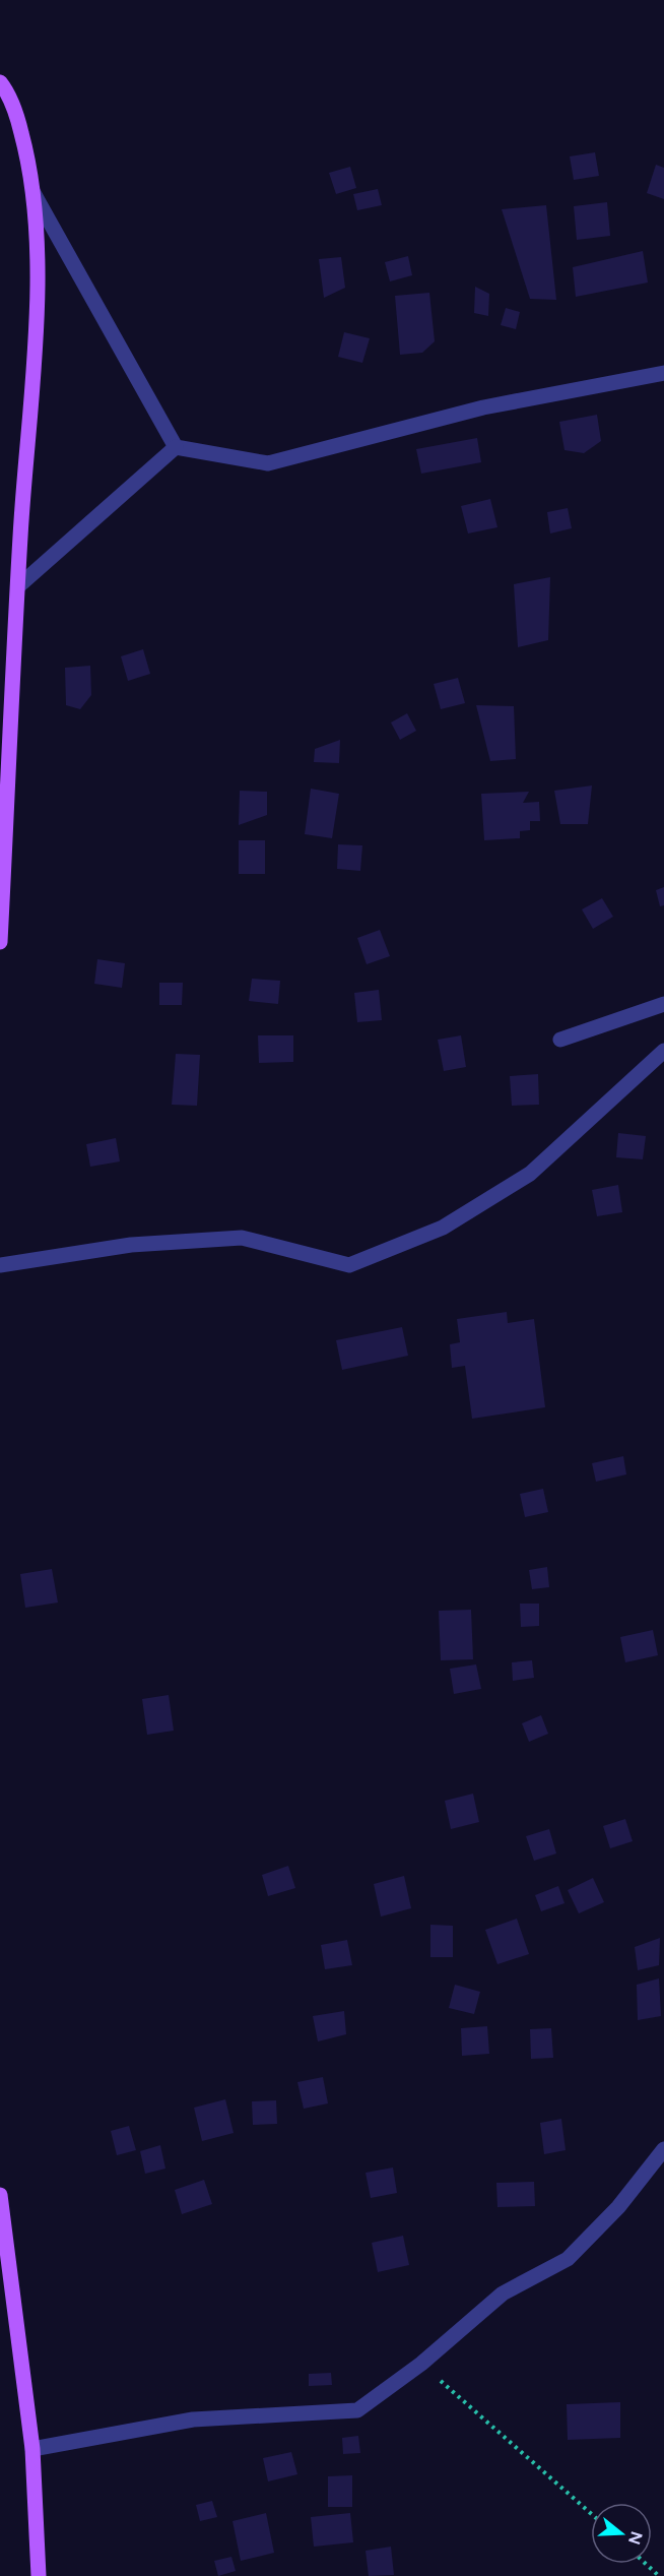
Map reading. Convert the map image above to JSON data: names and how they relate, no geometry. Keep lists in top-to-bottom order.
{
  "north": "right"
}
